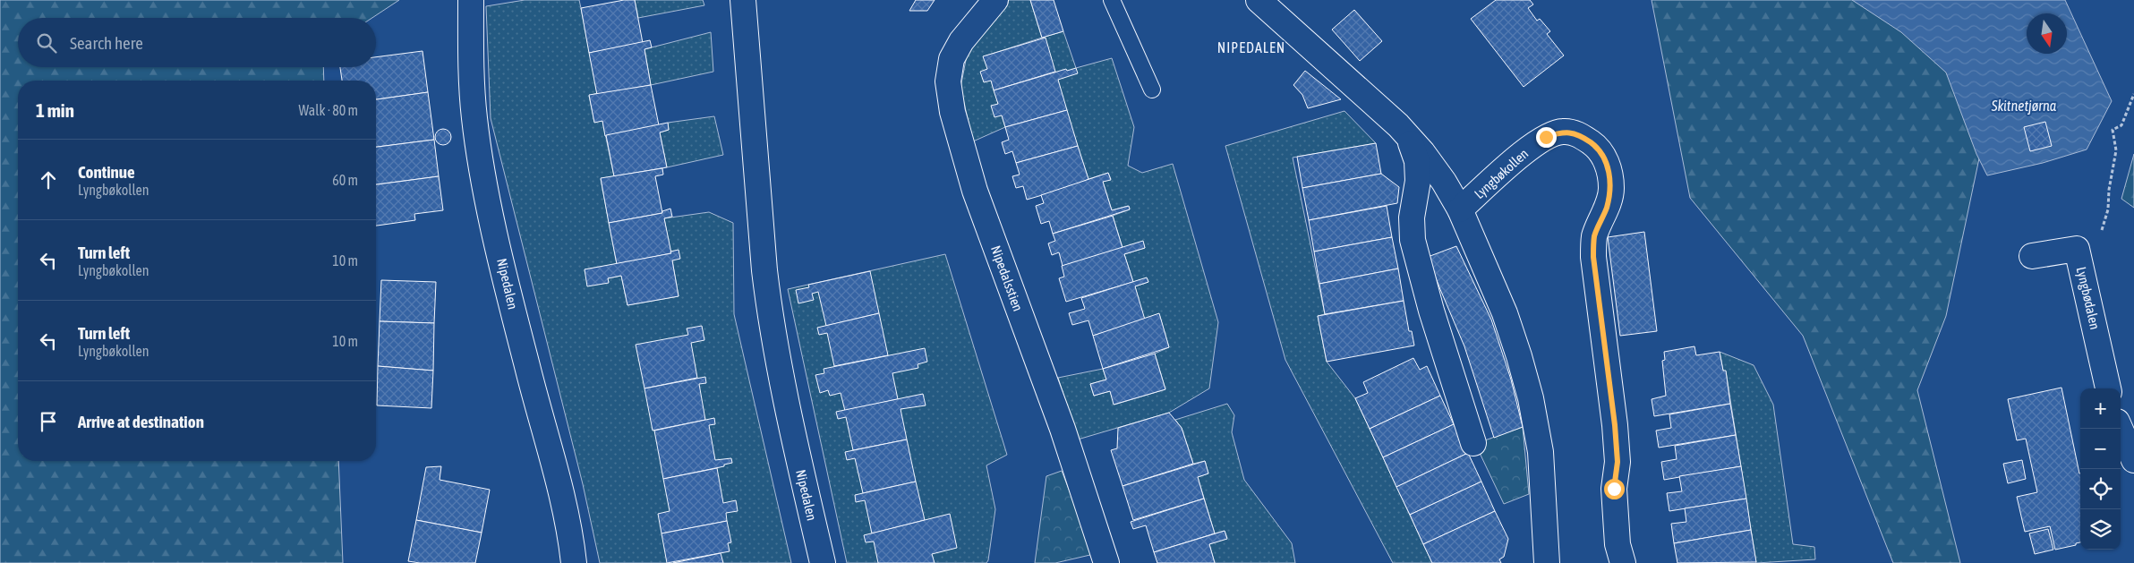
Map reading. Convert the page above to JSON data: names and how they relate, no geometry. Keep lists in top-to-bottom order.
{
  "streets": {
    "street": [
      "Lyngbøkollen",
      "Nipedalsstien",
      "Nipedalen",
      "Lyngbødalen"
    ]
  },
  "districts": ["NIPEDALEN"],
  "water": ["Skitnetjørna"],
  "north": "bottom",
  "page": {
    "search": "Search here",
    "heading": ["1 min", "Walk · 80 m"],
    "list": [
      ["Continue", "Lyngbøkollen", "60 m"],
      ["Turn left", "Lyngbøkollen", "10 m"],
      ["Turn left", "Lyngbøkollen", "10 m"],
      "Arrive at destination"
    ],
    "map_buttons": ["+", "−"]
  }
}
